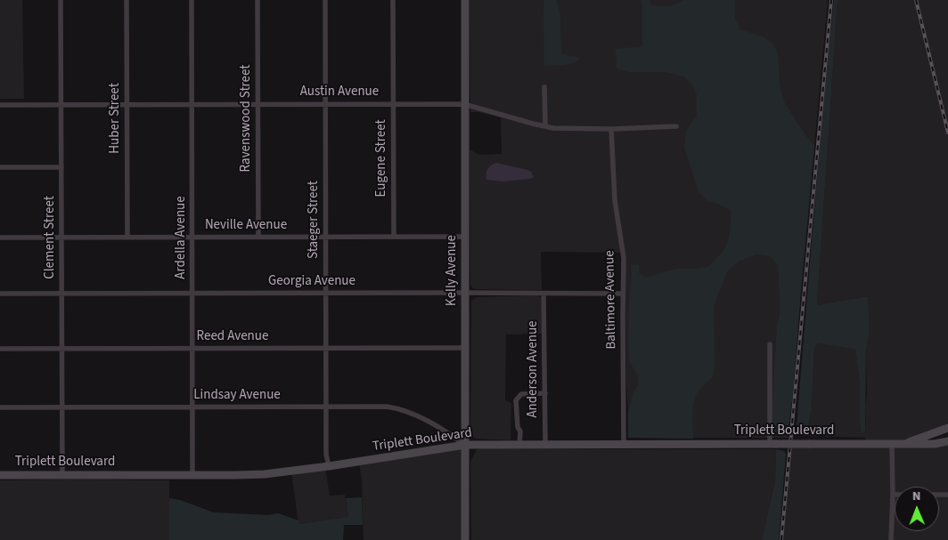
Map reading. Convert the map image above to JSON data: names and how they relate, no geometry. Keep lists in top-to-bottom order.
{
  "streets": {
    "main road": ["Kelly Avenue", "Triplett Boulevard"],
    "street": [
      "Austin Avenue",
      "Huber Street",
      "Ravenswood Street",
      "Eugene Street",
      "Staeger Street",
      "Neville Avenue",
      "Clement Street",
      "Ardella Avenue",
      "Georgia Avenue",
      "Baltimore Avenue",
      "Reed Avenue",
      "Anderson Avenue",
      "Lindsay Avenue"
    ]
  },
  "crossings": [
    ["Austin Avenue", "Huber Street"],
    ["Austin Avenue", "Ravenswood Street"],
    ["Austin Avenue", "Eugene Street"],
    ["Austin Avenue", "Staeger Street"],
    ["Austin Avenue", "Clement Street"],
    ["Austin Avenue", "Ardella Avenue"],
    ["Austin Avenue", "Kelly Avenue"],
    ["Austin Avenue", "Baltimore Avenue"],
    ["Huber Street", "Neville Avenue"],
    ["Ravenswood Street", "Neville Avenue"],
    ["Eugene Street", "Neville Avenue"],
    ["Staeger Street", "Neville Avenue"],
    ["Staeger Street", "Georgia Avenue"],
    ["Staeger Street", "Reed Avenue"],
    ["Staeger Street", "Lindsay Avenue"],
    ["Staeger Street", "Triplett Boulevard"],
    ["Neville Avenue", "Clement Street"],
    ["Neville Avenue", "Ardella Avenue"],
    ["Neville Avenue", "Kelly Avenue"],
    ["Clement Street", "Georgia Avenue"],
    ["Clement Street", "Reed Avenue"],
    ["Clement Street", "Lindsay Avenue"],
    ["Clement Street", "Triplett Boulevard"],
    ["Ardella Avenue", "Georgia Avenue"],
    ["Ardella Avenue", "Reed Avenue"],
    ["Ardella Avenue", "Lindsay Avenue"],
    ["Ardella Avenue", "Triplett Boulevard"],
    ["Kelly Avenue", "Georgia Avenue"],
    ["Kelly Avenue", "Reed Avenue"],
    ["Kelly Avenue", "Lindsay Avenue"],
    ["Kelly Avenue", "Triplett Boulevard"],
    ["Georgia Avenue", "Baltimore Avenue"],
    ["Georgia Avenue", "Anderson Avenue"],
    ["Baltimore Avenue", "Triplett Boulevard"],
    ["Anderson Avenue", "Triplett Boulevard"],
    ["Lindsay Avenue", "Triplett Boulevard"]
  ],
  "north": "top"
}
